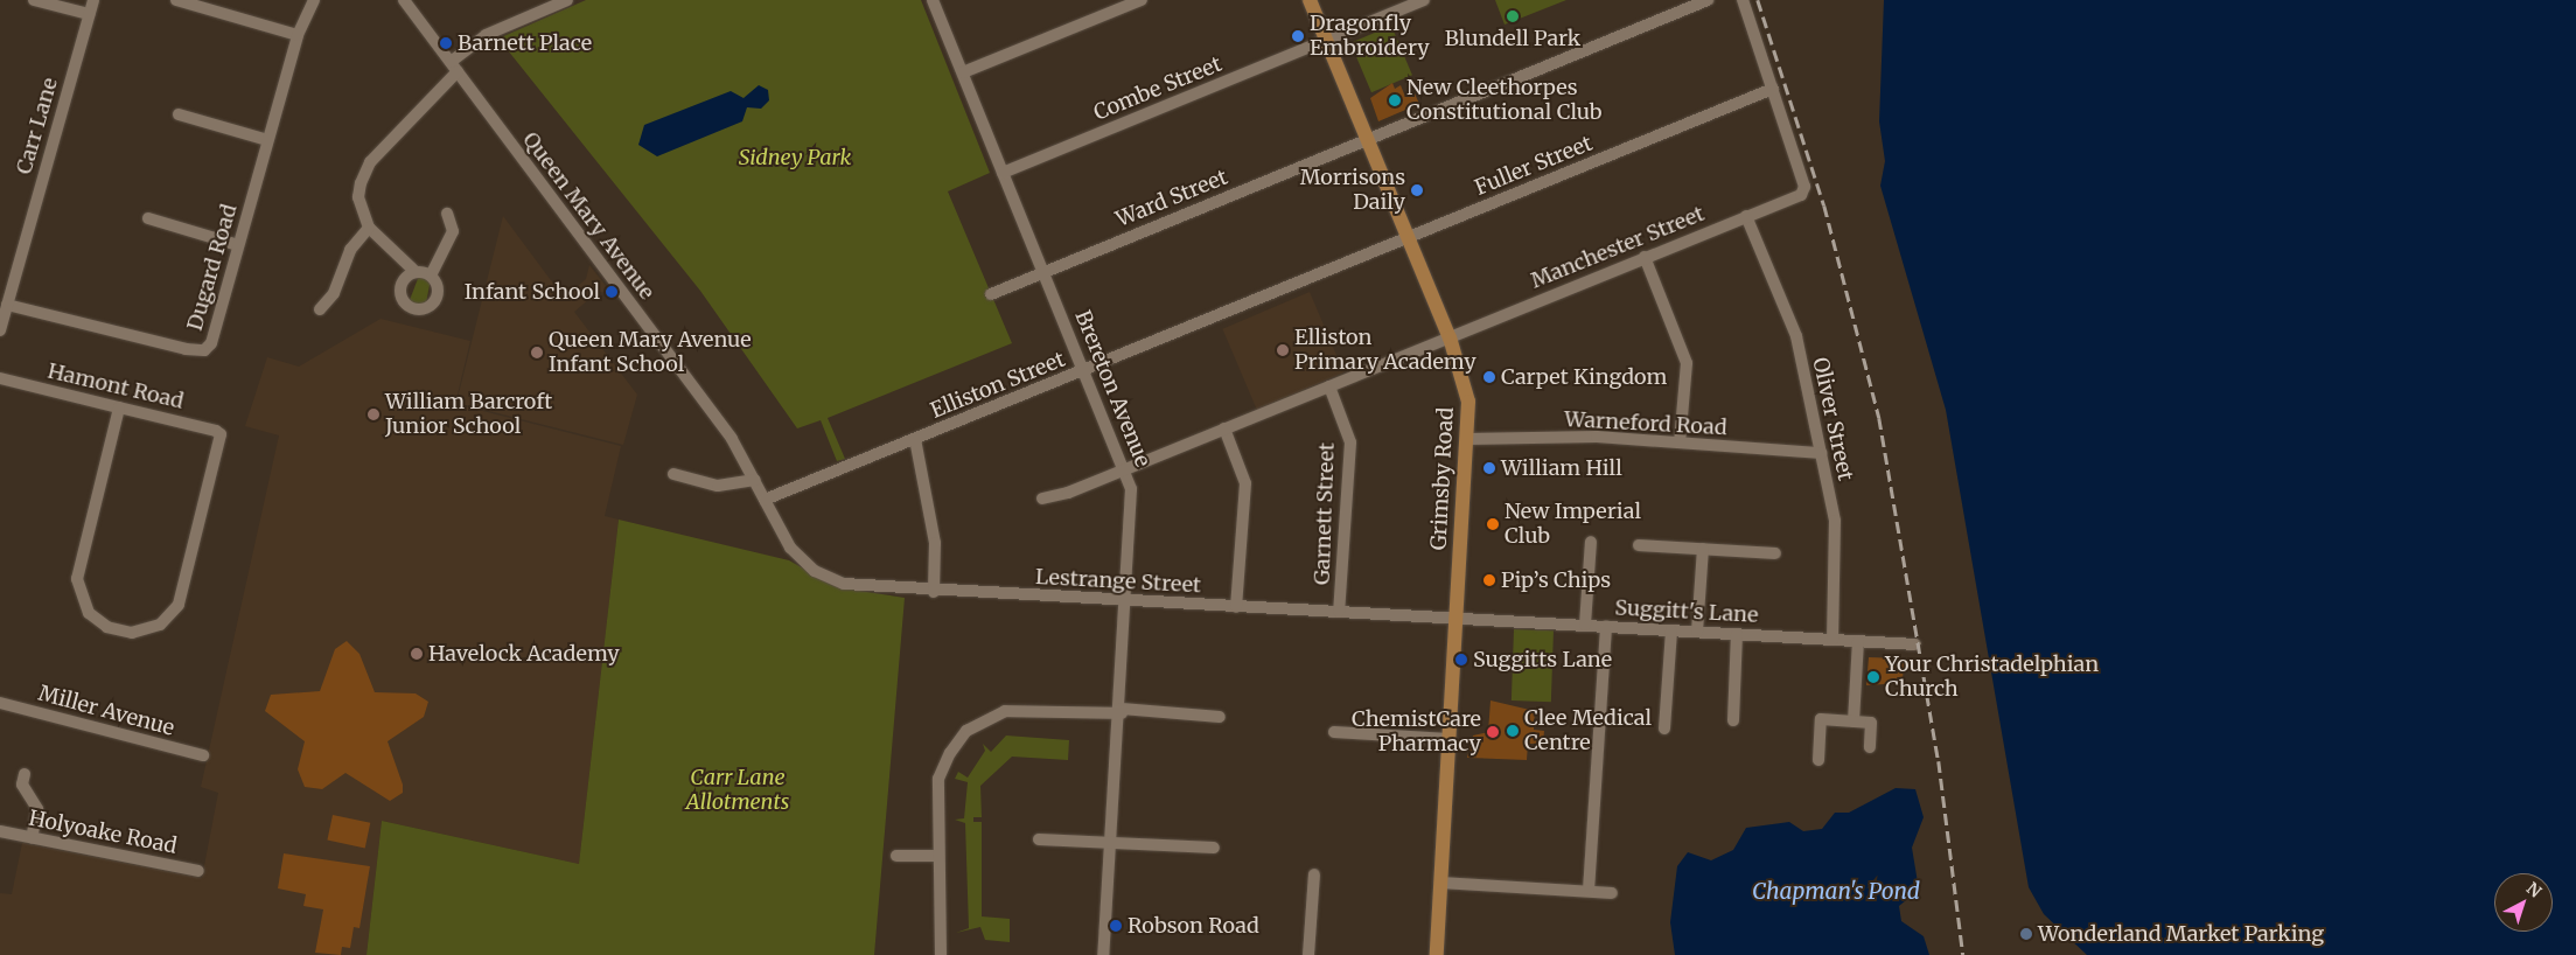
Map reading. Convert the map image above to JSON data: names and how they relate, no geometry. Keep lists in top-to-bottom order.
{
  "streets": {
    "main road": ["Grimsby Road"],
    "street": [
      "Combe Street",
      "Carr Lane",
      "Fuller Street",
      "Ward Street",
      "Queen Mary Avenue",
      "Manchester Street",
      "Dugard Road",
      "Elliston Street",
      "Hamont Road",
      "Brereton Avenue",
      "Oliver Street",
      "Warneford Road",
      "Garnett Street",
      "Lestrange Street",
      "Suggitt's Lane",
      "Miller Avenue",
      "Holyoake Road"
    ]
  },
  "crossings": [
    ["Combe Street", "Brereton Avenue"],
    ["Combe Street", "Grimsby Road"],
    ["Carr Lane", "Dugard Road"],
    ["Fuller Street", "Manchester Street"],
    ["Fuller Street", "Elliston Street"],
    ["Fuller Street", "Grimsby Road"],
    ["Ward Street", "Brereton Avenue"],
    ["Ward Street", "Grimsby Road"],
    ["Queen Mary Avenue", "Elliston Street"],
    ["Queen Mary Avenue", "Lestrange Street"],
    ["Manchester Street", "Brereton Avenue"],
    ["Manchester Street", "Oliver Street"],
    ["Manchester Street", "Grimsby Road"],
    ["Manchester Street", "Garnett Street"],
    ["Elliston Street", "Brereton Avenue"],
    ["Elliston Street", "Grimsby Road"],
    ["Brereton Avenue", "Lestrange Street"],
    ["Oliver Street", "Warneford Road"],
    ["Oliver Street", "Suggitt's Lane"],
    ["Warneford Road", "Grimsby Road"],
    ["Grimsby Road", "Lestrange Street"],
    ["Grimsby Road", "Suggitt's Lane"],
    ["Garnett Street", "Lestrange Street"],
    ["Lestrange Street", "Suggitt's Lane"]
  ],
  "water": ["Chapman's Pond"],
  "parks": ["Sidney Park", "Carr Lane Allotments"],
  "places": [
    "Blundell Park",
    "Dragonfly Embroidery",
    "Barnett Place",
    "New Cleethorpes Constitutional Club",
    "Morrisons Daily",
    "Infant School",
    "Elliston Primary Academy",
    "Queen Mary Avenue Infant School",
    "Carpet Kingdom",
    "William Barcroft Junior School",
    "William Hill",
    "New Imperial Club",
    "Pip’s Chips",
    "Havelock Academy",
    "Suggitts Lane",
    "Your Christadelphian Church",
    "Clee Medical Centre",
    "ChemistCare Pharmacy",
    "Robson Road",
    "Wonderland Market Parking"
  ],
  "north": "top right"
}
